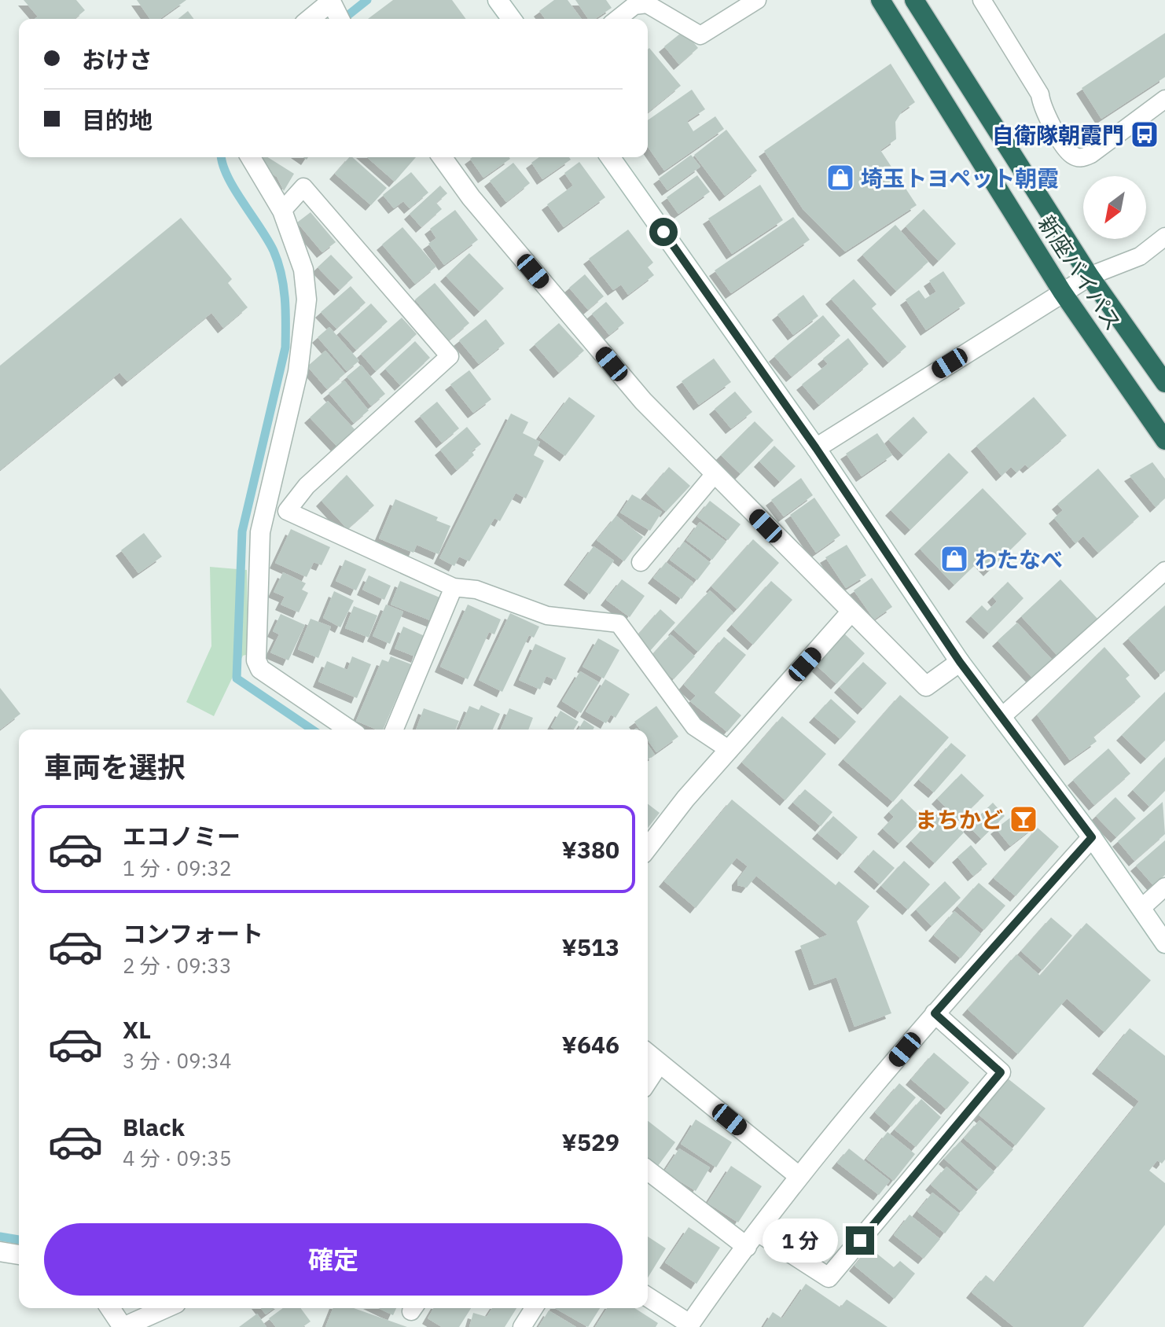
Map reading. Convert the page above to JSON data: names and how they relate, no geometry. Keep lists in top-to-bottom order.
{
  "streets": {
    "highway": ["新座バイパス"]
  },
  "places": {
    "bus stop": ["自衛隊朝霞門"],
    "shop": ["埼玉トヨペット朝霞", "わたなべ"],
    "bar": ["まちかど"]
  },
  "north": "bottom left",
  "page": {
    "banner": ["おけさ", "目的地"],
    "heading": "車両を選択",
    "list": [
      {
        "name": "エコノミー",
        "note": "1 分 · 09:32",
        "value": "¥380"
      },
      {
        "name": "コンフォート",
        "note": "2 分 · 09:33",
        "value": "¥513"
      },
      {
        "name": "XL",
        "note": "3 分 · 09:34",
        "value": "¥646"
      },
      {
        "name": "Black",
        "note": "4 分 · 09:35",
        "value": "¥529"
      }
    ],
    "buttons": "確定",
    "bubble": "1 分"
  }
}
